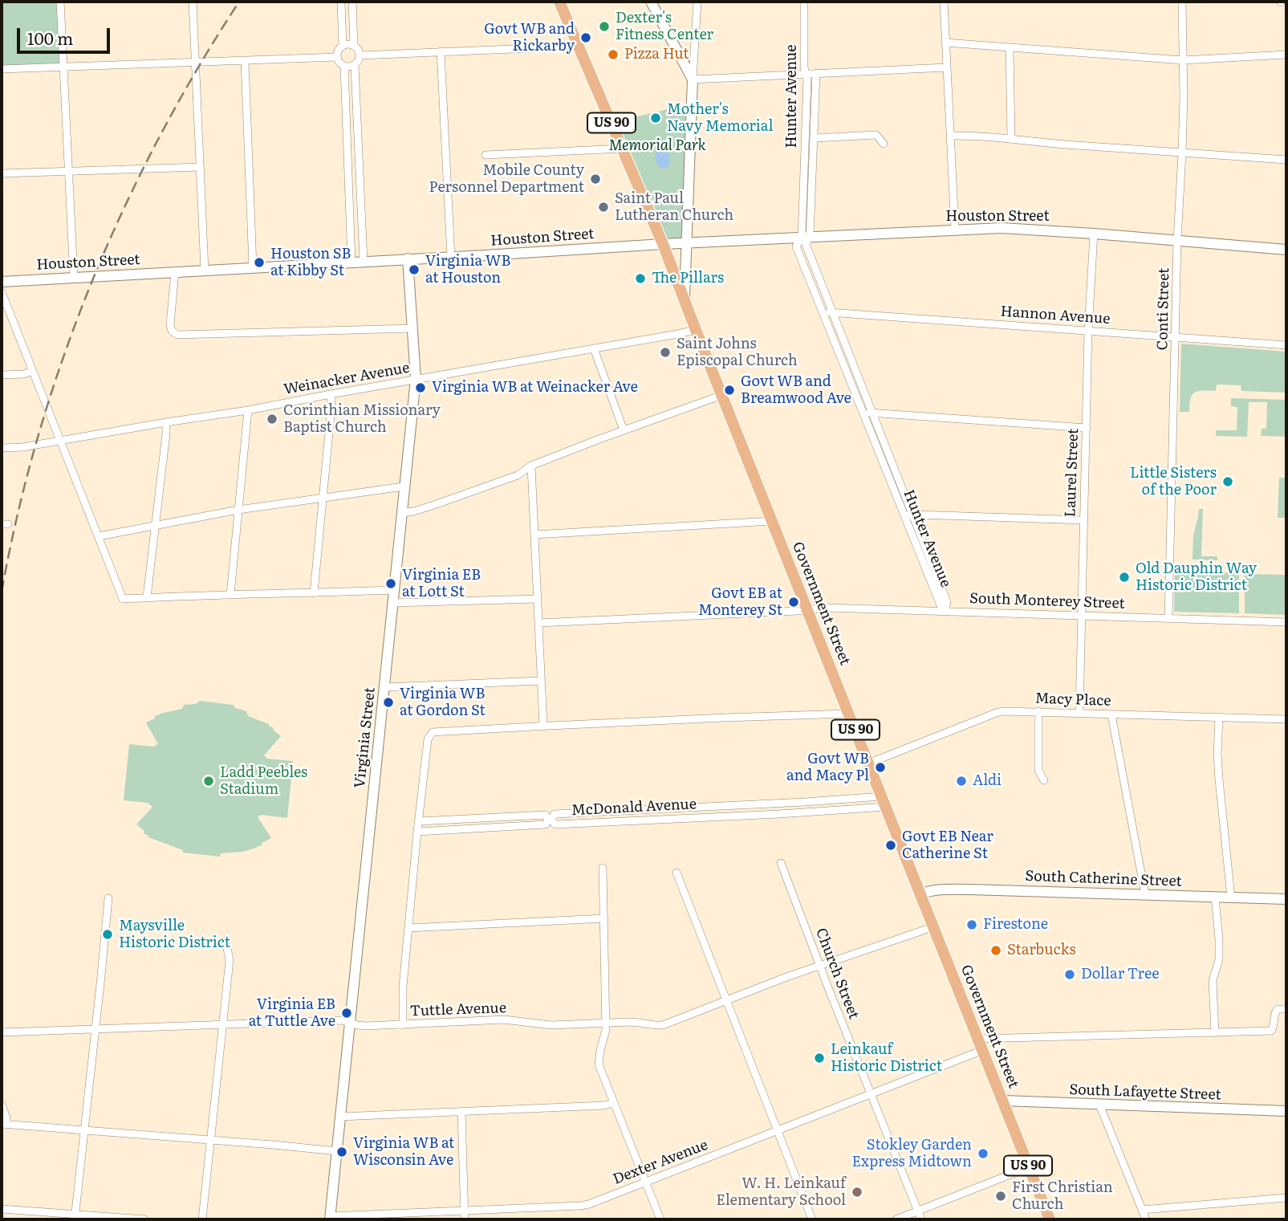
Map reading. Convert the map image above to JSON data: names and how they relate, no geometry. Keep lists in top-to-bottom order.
{
  "streets": {
    "main road": ["US 90", "Government Street"],
    "street": [
      "Hunter Avenue",
      "Houston Street",
      "Conti Street",
      "Hannon Avenue",
      "Weinacker Avenue",
      "Laurel Street",
      "South Monterey Street",
      "Macy Place",
      "Virginia Street",
      "McDonald Avenue",
      "South Catherine Street",
      "Church Street",
      "Tuttle Avenue",
      "South Lafayette Street",
      "Dexter Avenue"
    ]
  },
  "crossings": [
    ["Hunter Avenue", "Houston Street"],
    ["Hunter Avenue", "Hannon Avenue"],
    ["Hunter Avenue", "South Monterey Street"],
    ["Houston Street", "Conti Street"],
    ["Houston Street", "Laurel Street"],
    ["Houston Street", "Government Street"],
    ["Houston Street", "Virginia Street"],
    ["Conti Street", "Hannon Avenue"],
    ["Conti Street", "South Monterey Street"],
    ["Hannon Avenue", "Laurel Street"],
    ["Weinacker Avenue", "Government Street"],
    ["Weinacker Avenue", "Virginia Street"],
    ["Laurel Street", "South Monterey Street"],
    ["Laurel Street", "Macy Place"],
    ["South Monterey Street", "Government Street"],
    ["Government Street", "Macy Place"],
    ["Government Street", "McDonald Avenue"],
    ["Government Street", "South Catherine Street"],
    ["Government Street", "Tuttle Avenue"],
    ["Government Street", "South Lafayette Street"],
    ["Government Street", "Dexter Avenue"],
    ["Virginia Street", "Tuttle Avenue"],
    ["Virginia Street", "Dexter Avenue"],
    ["Church Street", "Tuttle Avenue"],
    ["Church Street", "Dexter Avenue"]
  ],
  "parks": ["Memorial Park"],
  "places": [
    "Dexter's Fitness Center",
    "Govt WB and Rickarby",
    "Pizza Hut",
    "Mother's Navy Memorial",
    "Mobile County Personnel Department",
    "Saint Paul Lutheran Church",
    "Houston SB at Kibby St",
    "Virginia WB at Houston",
    "The Pillars",
    "Saint Johns Episcopal Church",
    "Virginia WB at Weinacker Ave",
    "Govt WB and Breamwood Ave",
    "Corinthian Missionary Baptist Church",
    "Little Sisters of the Poor",
    "Old Dauphin Way Historic District",
    "Virginia EB at Lott St",
    "Govt EB at Monterey St",
    "Virginia WB at Gordon St",
    "Govt WB and Macy Pl",
    "Ladd Peebles Stadium",
    "Aldi",
    "Govt EB Near Catherine St",
    "Firestone",
    "Maysville Historic District",
    "Starbucks",
    "Dollar Tree",
    "Virginia EB at Tuttle Ave",
    "Leinkauf Historic District",
    "Virginia WB at Wisconsin Ave",
    "Stokley Garden Express Midtown",
    "W. H. Leinkauf Elementary School",
    "First Christian Church"
  ],
  "scale_bar": "100 m"
}
